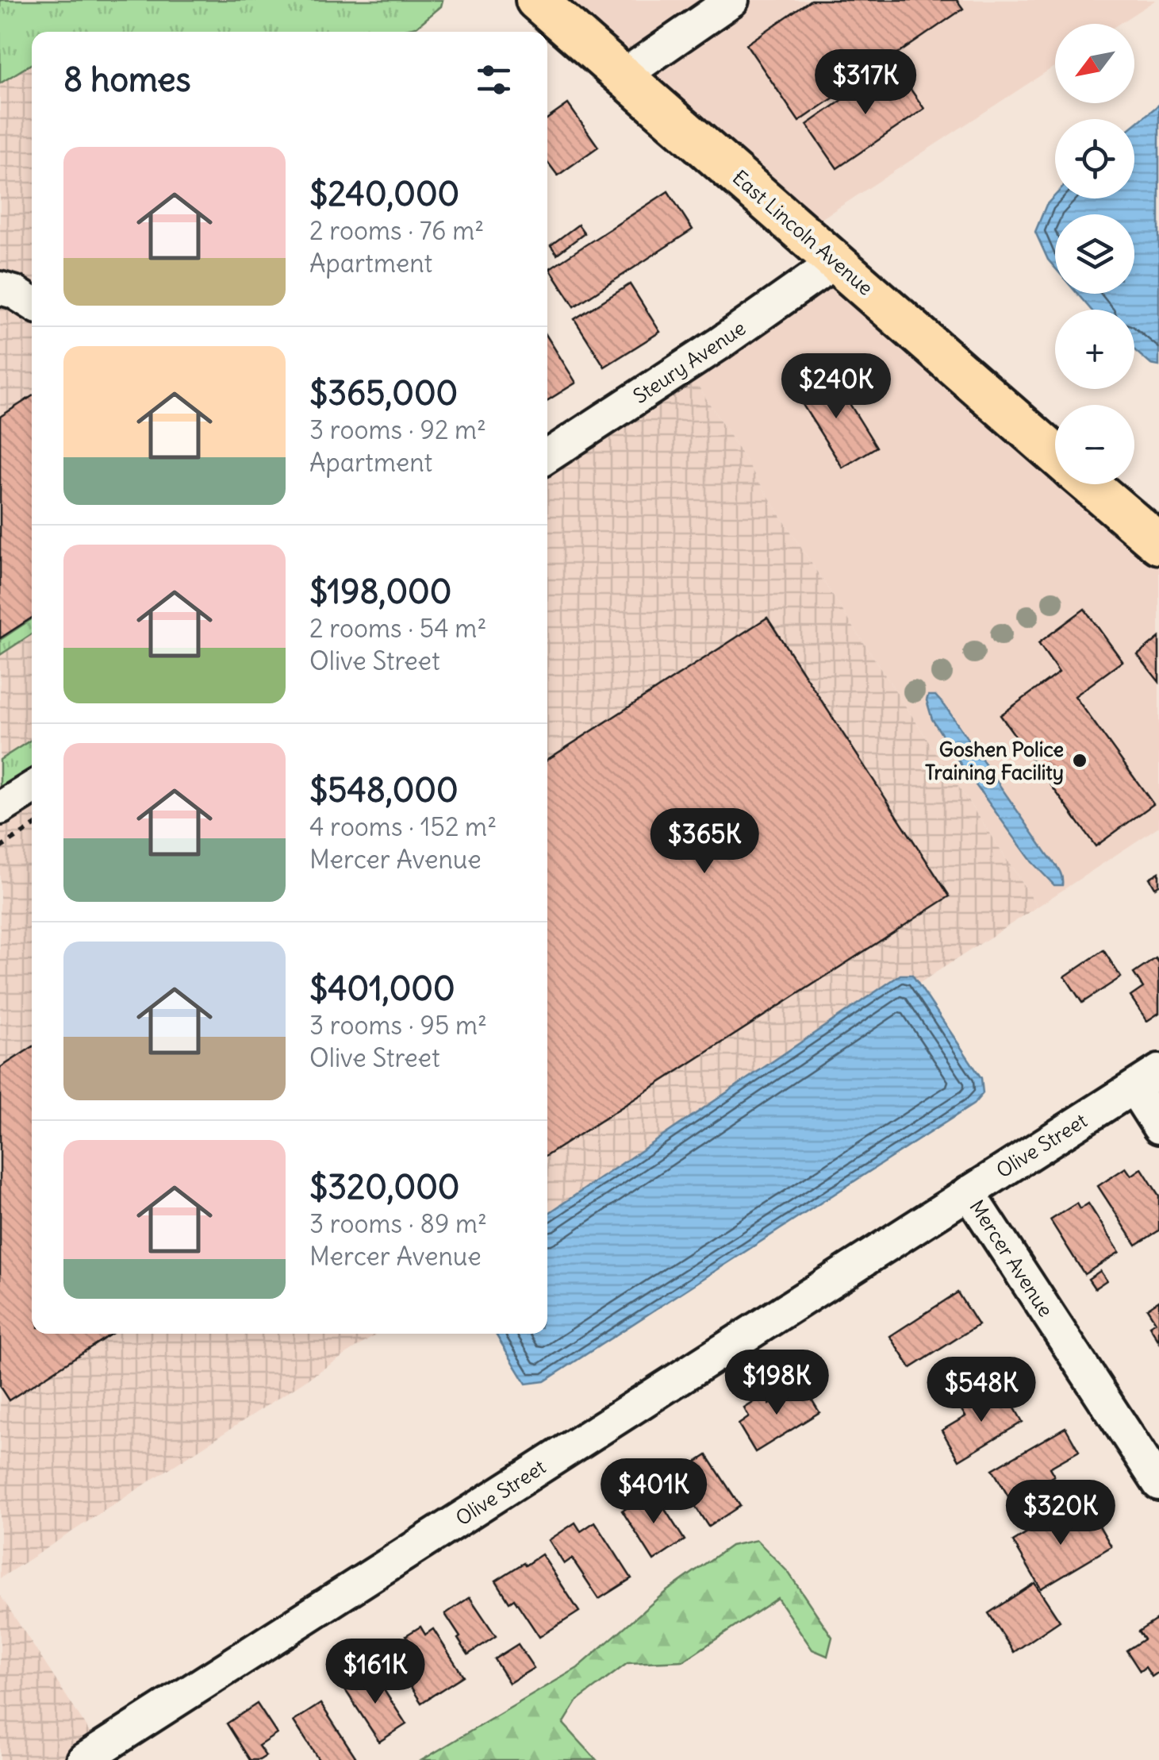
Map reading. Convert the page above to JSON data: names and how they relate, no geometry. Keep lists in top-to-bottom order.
{
  "streets": {
    "main road": ["East Lincoln Avenue"],
    "street": ["Steury Avenue", "Olive Street", "Mercer Avenue"]
  },
  "crossings": [
    ["East Lincoln Avenue", "Steury Avenue"],
    ["Olive Street", "Mercer Avenue"]
  ],
  "places": ["Goshen Police Training Facility"],
  "north": "bottom left",
  "page": {
    "map_buttons": ["+", "−"],
    "heading": "8 homes",
    "price": [
      "$317K",
      "$240K",
      "$365K",
      "$198K",
      "$548K",
      "$401K",
      "$320K",
      "$161K"
    ],
    "list": [
      {
        "name": "$240,000",
        "note": "2 rooms · 76 m² · Apartment"
      },
      {
        "name": "$365,000",
        "note": "3 rooms · 92 m² · Apartment"
      },
      {
        "name": "$198,000",
        "note": "2 rooms · 54 m² · Olive Street"
      },
      {
        "name": "$548,000",
        "note": "4 rooms · 152 m² · Mercer Avenue"
      },
      {
        "name": "$401,000",
        "note": "3 rooms · 95 m² · Olive Street"
      },
      {
        "name": "$320,000",
        "note": "3 rooms · 89 m² · Mercer Avenue"
      }
    ]
  }
}
